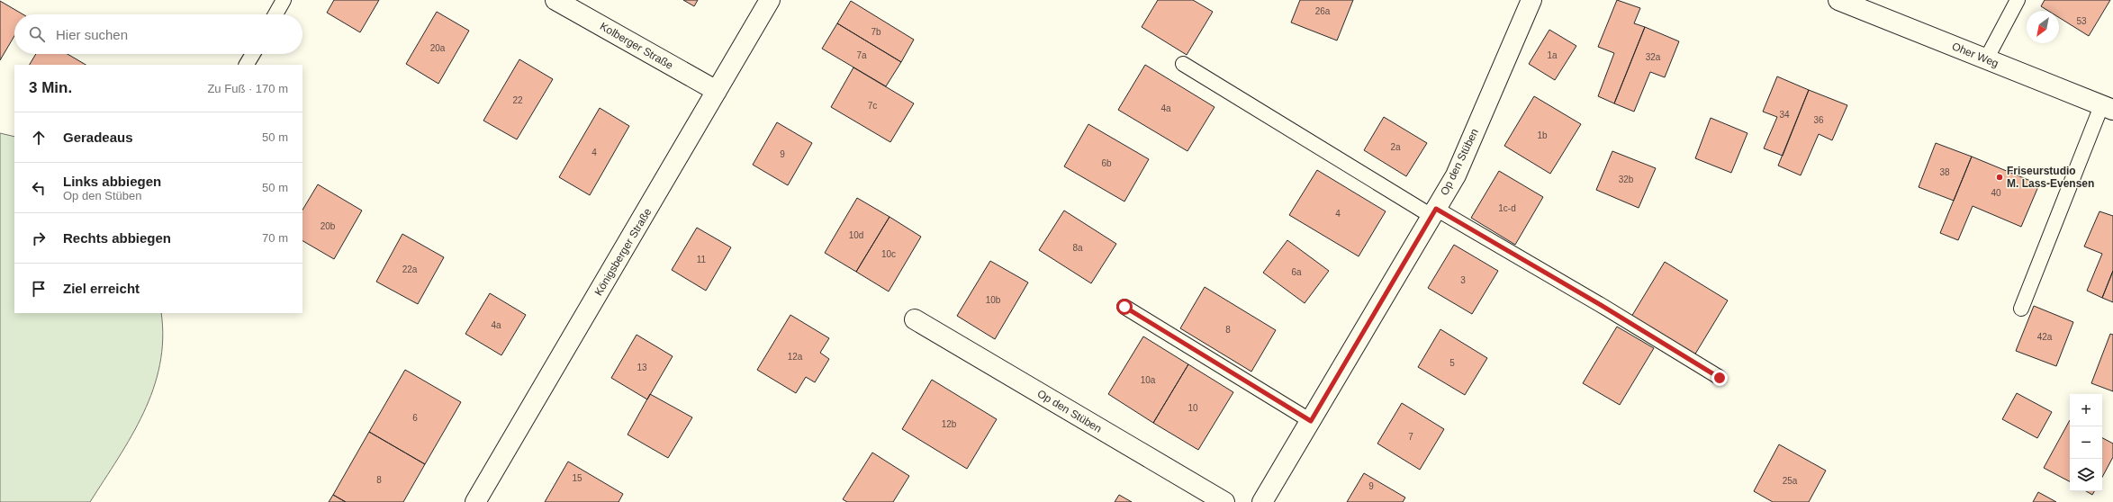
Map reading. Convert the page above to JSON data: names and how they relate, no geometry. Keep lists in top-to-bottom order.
{
  "streets": {
    "street": [
      "Kolberger Straße",
      "Oher Weg",
      "Op den Stüben",
      "Königsberger Straße"
    ]
  },
  "crossings": [
    ["Kolberger Straße", "Königsberger Straße"]
  ],
  "places": ["Friseurstudio M. Lass-Evensen"],
  "house_numbers": [
    "26a",
    "53",
    "7b",
    "20a",
    "7a",
    "1a",
    "32a",
    "22",
    "7c",
    "4a",
    "34",
    "36",
    "1b",
    "2a",
    "4",
    "9",
    "6b",
    "38",
    "32b",
    "40",
    "1c-d",
    "4",
    "20b",
    "10d",
    "8a",
    "10c",
    "11",
    "22a",
    "6a",
    "3",
    "10b",
    "4a",
    "8",
    "42a",
    "12a",
    "5",
    "13",
    "10a",
    "10",
    "6",
    "12b",
    "7",
    "15",
    "8",
    "25a",
    "9"
  ],
  "north": "bottom left",
  "page": {
    "search": "Hier suchen",
    "heading": ["3 Min.", "Zu Fuß · 170 m"],
    "list": [
      ["Geradeaus", "50 m"],
      ["Links abbiegen", "Op den Stüben", "50 m"],
      ["Rechts abbiegen", "70 m"],
      "Ziel erreicht"
    ],
    "map_buttons": ["+", "−"]
  }
}
